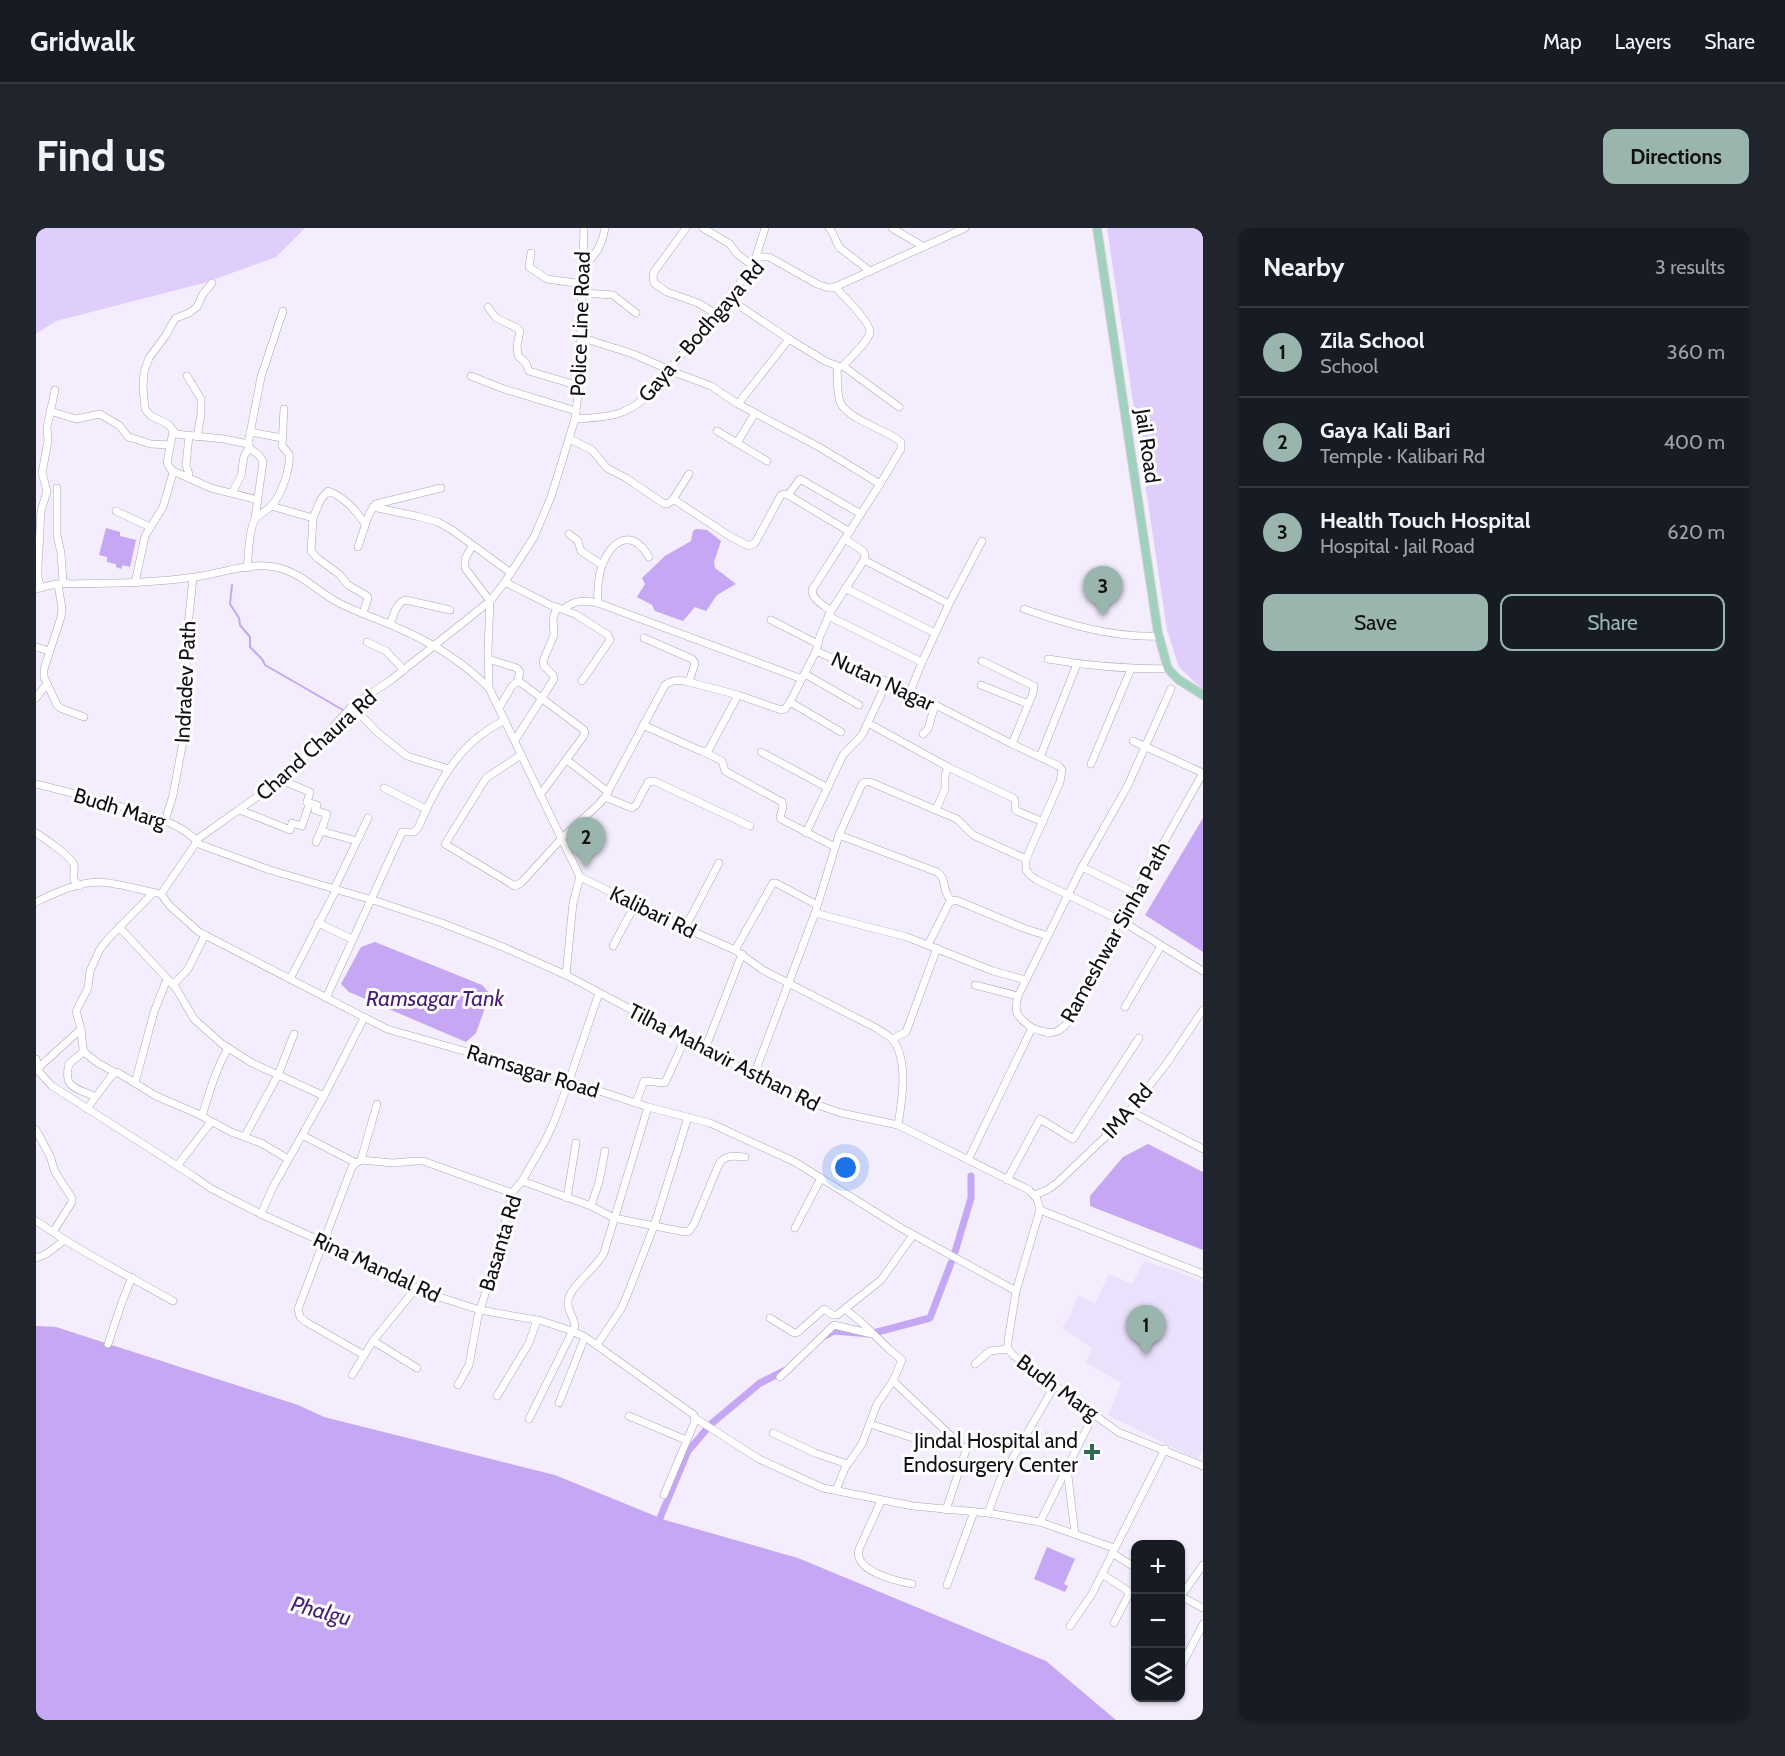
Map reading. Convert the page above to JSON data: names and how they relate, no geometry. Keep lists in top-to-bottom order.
{
  "streets": {
    "main road": ["Jail Road"],
    "street": [
      "Police Line Road",
      "Gaya - Bodhgaya Rd",
      "Nutan Nagar",
      "Indradev Path",
      "Chand Chaura Rd",
      "Budh Marg",
      "Kalibari Rd",
      "Rameshwar Sinha Path",
      "Tilha Mahavir Asthan Rd",
      "Ramsagar Road",
      "IMA Rd",
      "Basanta Rd",
      "Rina Mandal Rd"
    ]
  },
  "crossings": [
    ["Police Line Road", "Gaya - Bodhgaya Rd"],
    ["Indradev Path", "Budh Marg"],
    ["Chand Chaura Rd", "Budh Marg"],
    ["Budh Marg", "Tilha Mahavir Asthan Rd"],
    ["Rameshwar Sinha Path", "Tilha Mahavir Asthan Rd"],
    ["Tilha Mahavir Asthan Rd", "IMA Rd"],
    ["Tilha Mahavir Asthan Rd", "Basanta Rd"],
    ["Ramsagar Road", "Basanta Rd"],
    ["Basanta Rd", "Rina Mandal Rd"]
  ],
  "water": ["Ramsagar Tank", "Phalgu"],
  "places": {
    "health": ["Jindal Hospital and Endosurgery Center"]
  },
  "page": {
    "header": "Gridwalk",
    "nav": ["Map", "Layers", "Share"],
    "buttons": [
      "Directions",
      ["Save", "Share"]
    ],
    "title": "Find us",
    "heading": ["Nearby", "3 results"],
    "list": [
      {
        "mark": "1",
        "name": "Zila School",
        "note": "School",
        "value": "360 m"
      },
      {
        "mark": "2",
        "name": "Gaya Kali Bari",
        "note": "Temple · Kalibari Rd",
        "value": "400 m"
      },
      {
        "mark": "3",
        "name": "Health Touch Hospital",
        "note": "Hospital · Jail Road",
        "value": "620 m"
      }
    ],
    "pins": ["3", "2", "1"],
    "map_buttons": ["+", "−"]
  }
}
